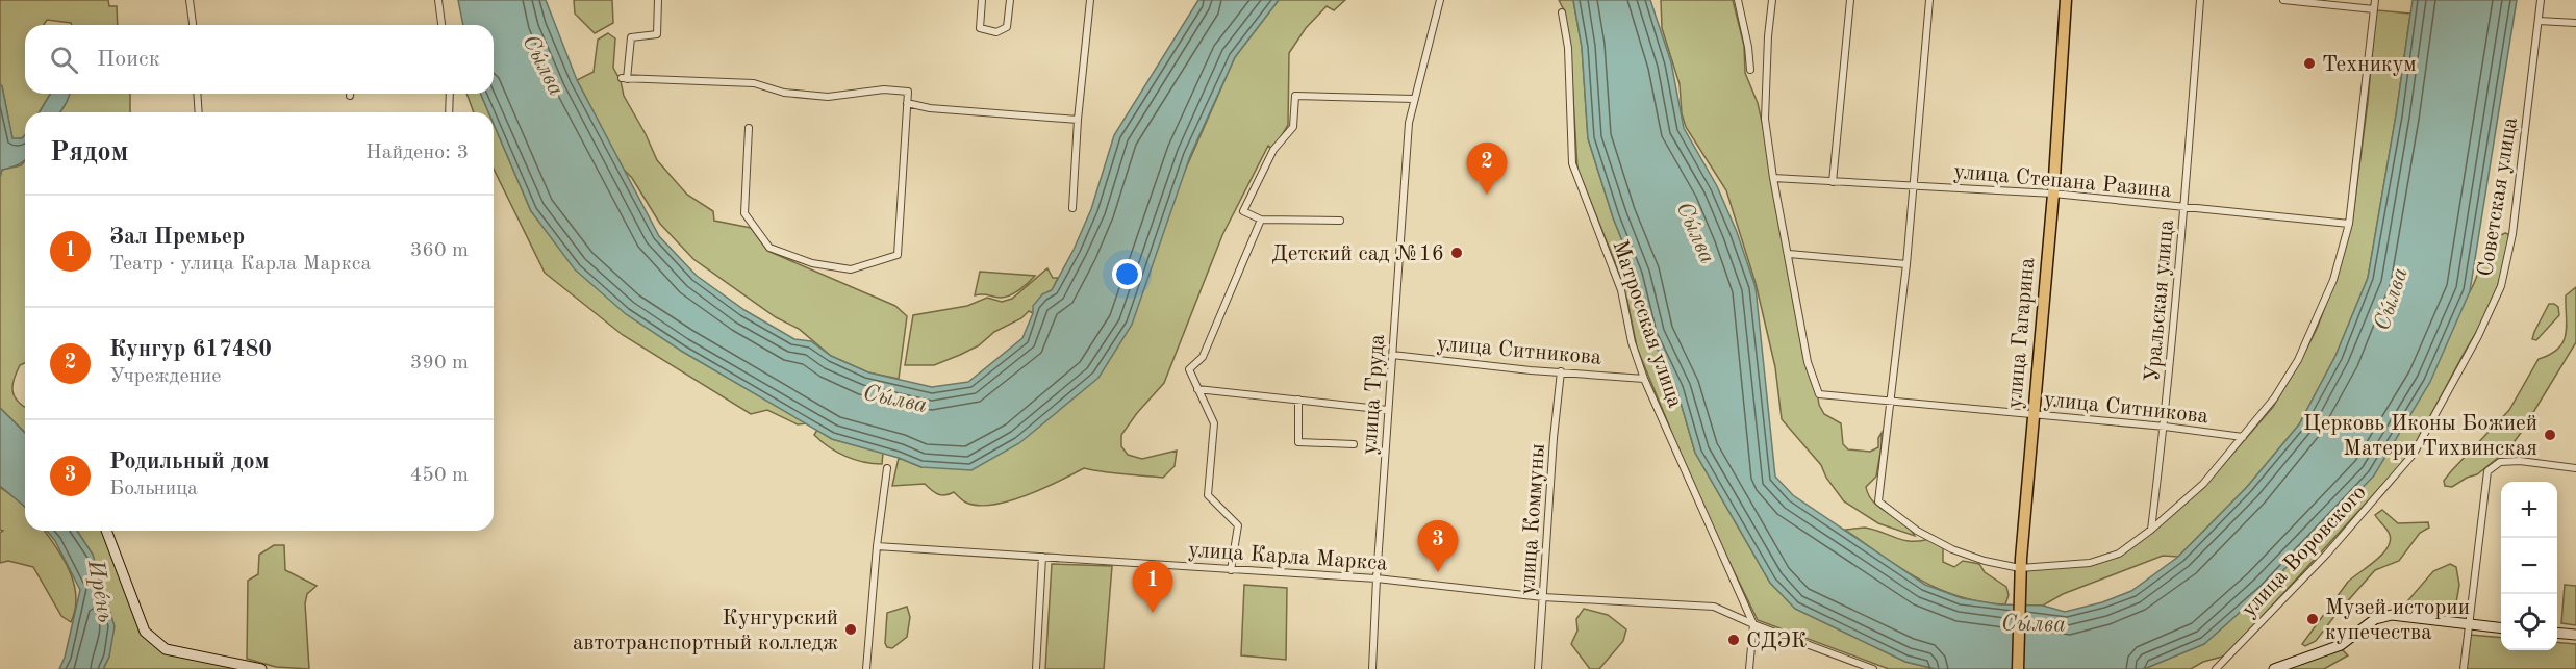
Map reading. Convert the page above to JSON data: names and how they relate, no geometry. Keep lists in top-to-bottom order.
{
  "streets": {
    "main road": ["улица Гагарина"],
    "street": [
      "улица Степана Разина",
      "Советская улица",
      "Уральская улица",
      "Матросская улица",
      "улица Ситникова",
      "улица Труда",
      "улица Коммуны",
      "улица Воровского",
      "улица Карла Маркса"
    ]
  },
  "crossings": [
    ["улица Степана Разина", "Уральская улица"],
    ["улица Степана Разина", "улица Гагарина"],
    ["Советская улица", "улица Воровского"],
    ["Уральская улица", "улица Ситникова"],
    ["Матросская улица", "улица Ситникова"],
    ["Матросская улица", "улица Карла Маркса"],
    ["улица Гагарина", "улица Ситникова"],
    ["улица Ситникова", "улица Труда"],
    ["улица Ситникова", "улица Коммуны"],
    ["улица Труда", "улица Карла Маркса"],
    ["улица Коммуны", "улица Карла Маркса"]
  ],
  "water": ["Сы́лва", "Ире́нь"],
  "places": [
    "Техникум",
    "Детский сад №16",
    "Церковь Иконы Божией Матери Тихвинская",
    "Музей истории купечества",
    "Кунгурский автотранспортный колледж",
    "СДЭК"
  ],
  "page": {
    "search": "Поиск",
    "heading": ["Рядом", "Найдено: 3"],
    "pins": ["2", "3", "1"],
    "list": [
      {
        "mark": "1",
        "name": "Зал Премьер",
        "note": "Театр · улица Карла Маркса",
        "value": "360 m"
      },
      {
        "mark": "2",
        "name": "Кунгур 617480",
        "note": "Учреждение",
        "value": "390 m"
      },
      {
        "mark": "3",
        "name": "Родильный дом",
        "note": "Больница",
        "value": "450 m"
      }
    ],
    "map_buttons": ["+", "−"]
  }
}
